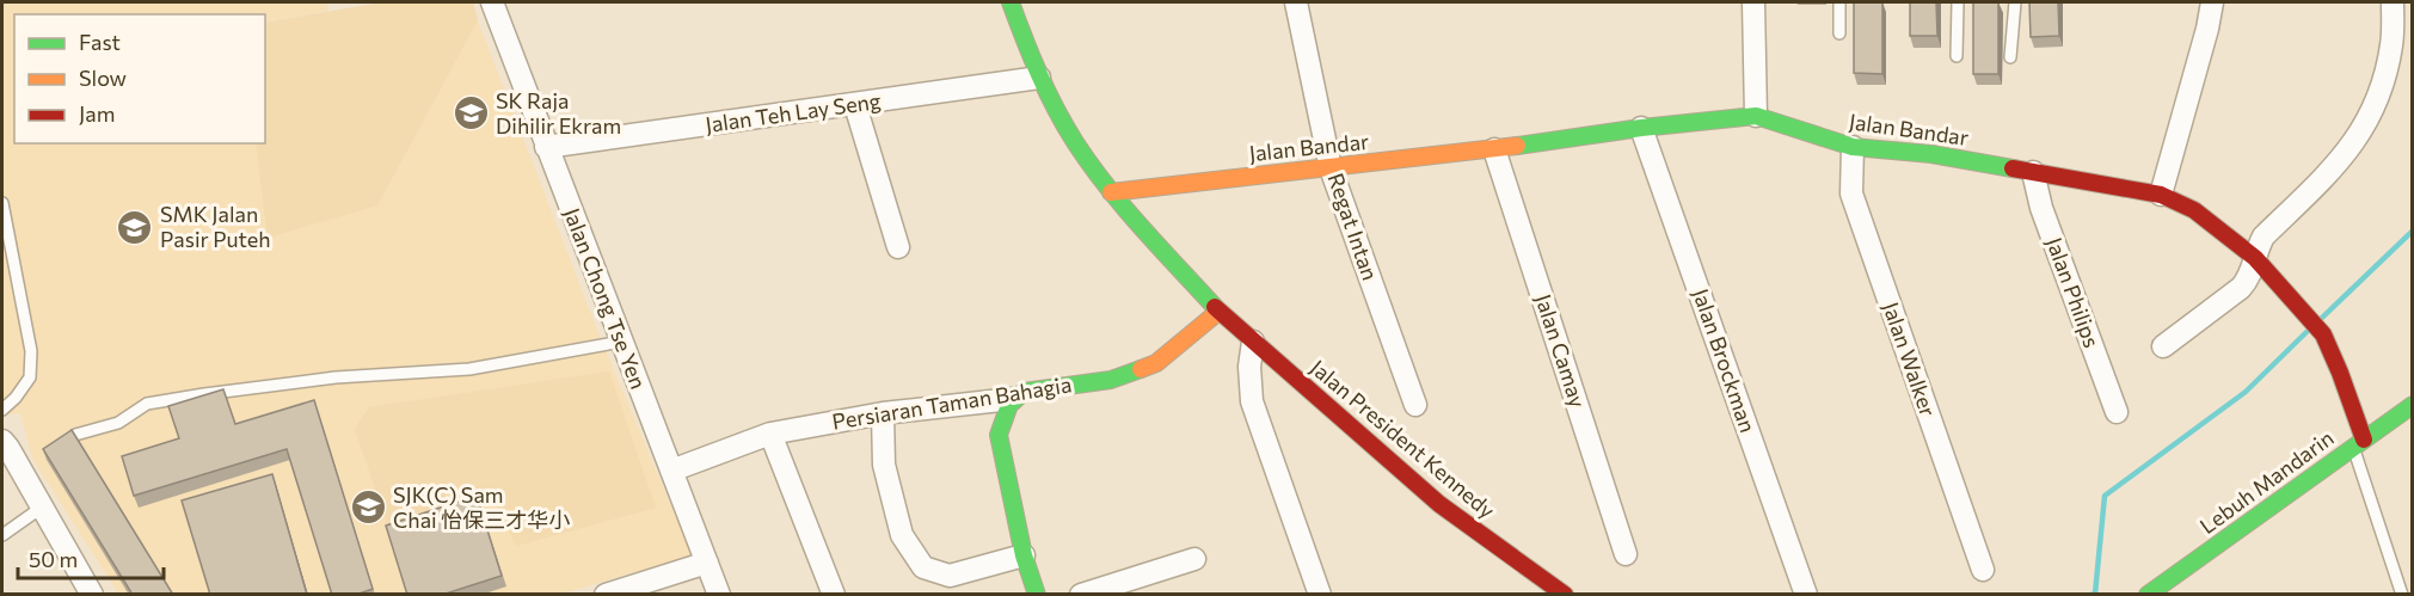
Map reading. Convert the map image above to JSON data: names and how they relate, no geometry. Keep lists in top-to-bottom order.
{
  "streets": {
    "street": [
      "Jalan Teh Lay Seng",
      "Jalan Bandar",
      "Regat Intan",
      "Jalan Philips",
      "Jalan Chong Tse Yen",
      "Jalan Camay",
      "Jalan Walker",
      "Jalan Brockman",
      "Persiaran Taman Bahagia",
      "Jalan President Kennedy",
      "Lebuh Mandarin"
    ]
  },
  "crossings": [
    ["Jalan Teh Lay Seng", "Jalan Chong Tse Yen"],
    ["Jalan Teh Lay Seng", "Jalan President Kennedy"],
    ["Jalan Bandar", "Regat Intan"],
    ["Jalan Bandar", "Jalan Philips"],
    ["Jalan Bandar", "Jalan Camay"],
    ["Jalan Bandar", "Jalan Walker"],
    ["Jalan Bandar", "Jalan Brockman"],
    ["Jalan Bandar", "Jalan President Kennedy"],
    ["Jalan Bandar", "Lebuh Mandarin"],
    ["Jalan Chong Tse Yen", "Persiaran Taman Bahagia"],
    ["Persiaran Taman Bahagia", "Jalan President Kennedy"]
  ],
  "places": {
    "school or university": ["SK Raja Dihilir Ekram", "SMK Jalan Pasir Puteh", "SJK(C) Sam Chai 怡保三才华小"]
  },
  "legend": ["Fast", "Slow", "Jam"],
  "scale_bar": "50 m"
}
